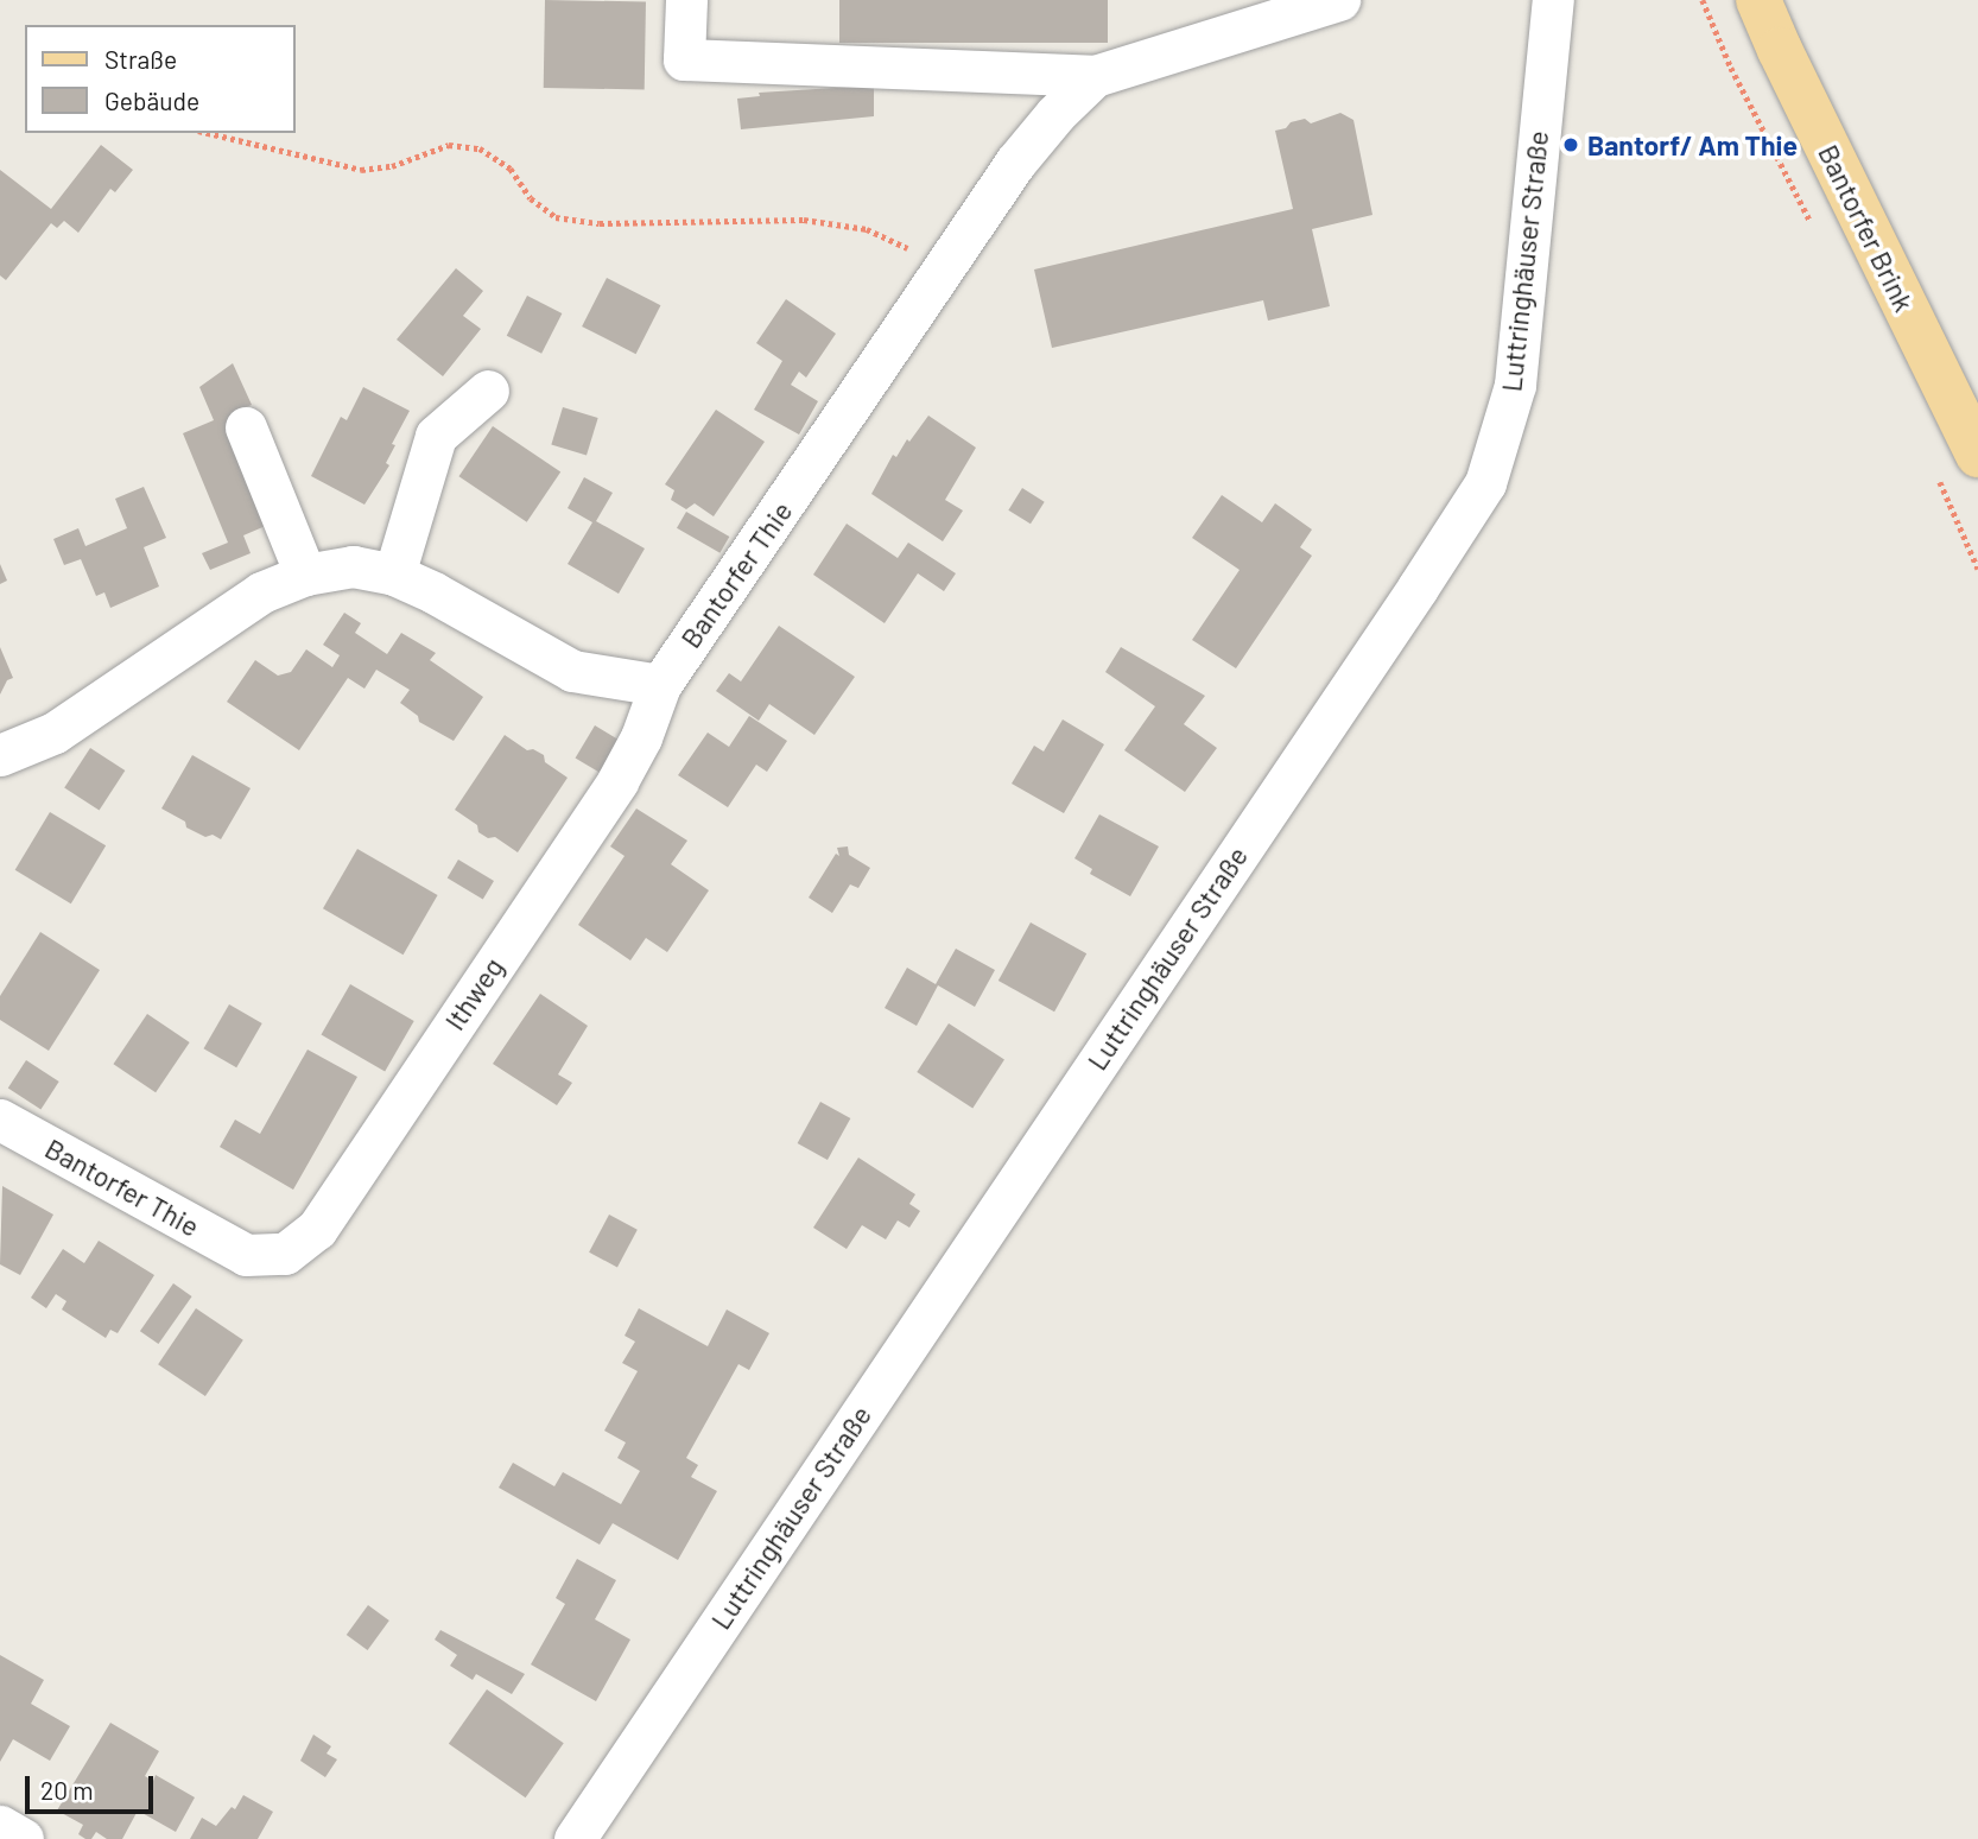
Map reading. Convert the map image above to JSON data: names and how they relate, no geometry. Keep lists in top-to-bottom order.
{
  "streets": {
    "main road": ["Bantorfer Brink"],
    "street": ["Luttringhäuser Straße", "Bantorfer Thie", "Ithweg"]
  },
  "crossings": [
    ["Bantorfer Thie", "Ithweg"]
  ],
  "places": ["Bantorf/ Am Thie"],
  "legend": ["Straße", "Gebäude"],
  "scale_bar": "20 m"
}
